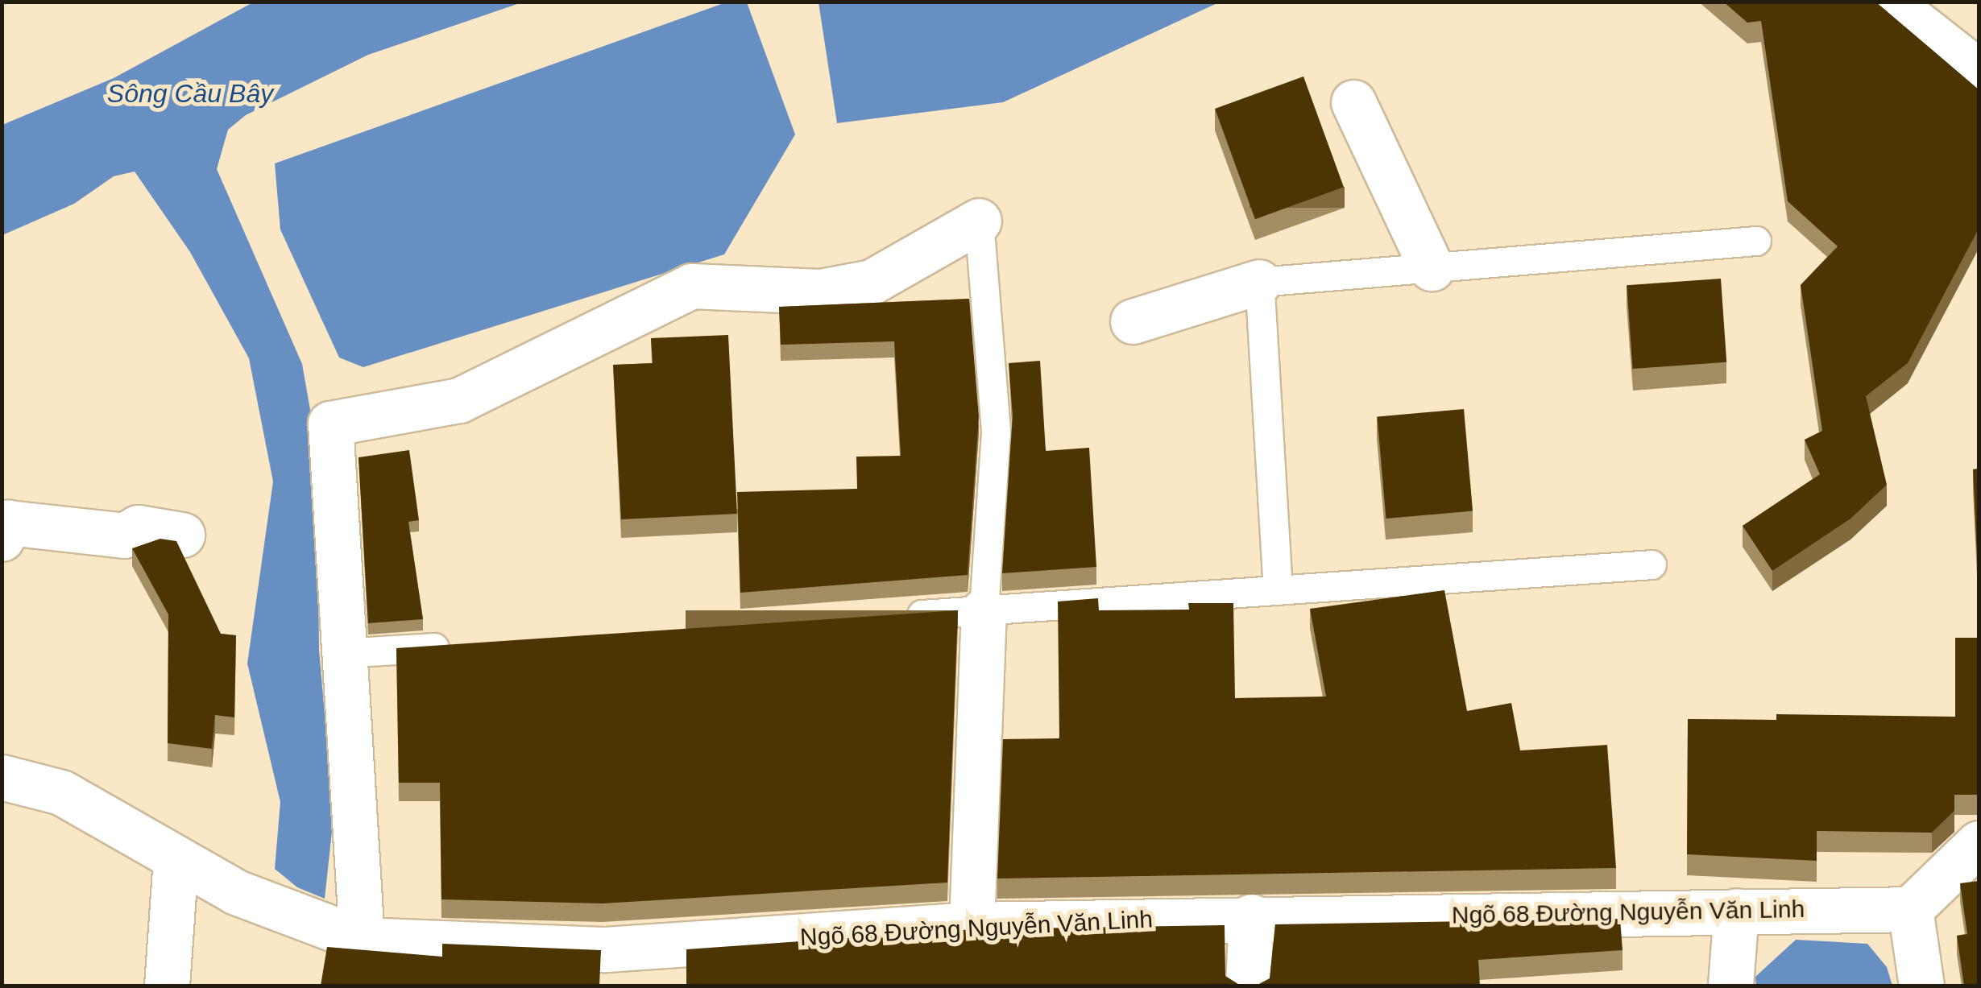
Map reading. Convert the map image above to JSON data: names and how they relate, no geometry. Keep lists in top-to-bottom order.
{
  "streets": {
    "street": ["Ngõ 68 Đường Nguyễn Văn Linh"]
  },
  "water": ["Sông Cầu Bây"]
}
